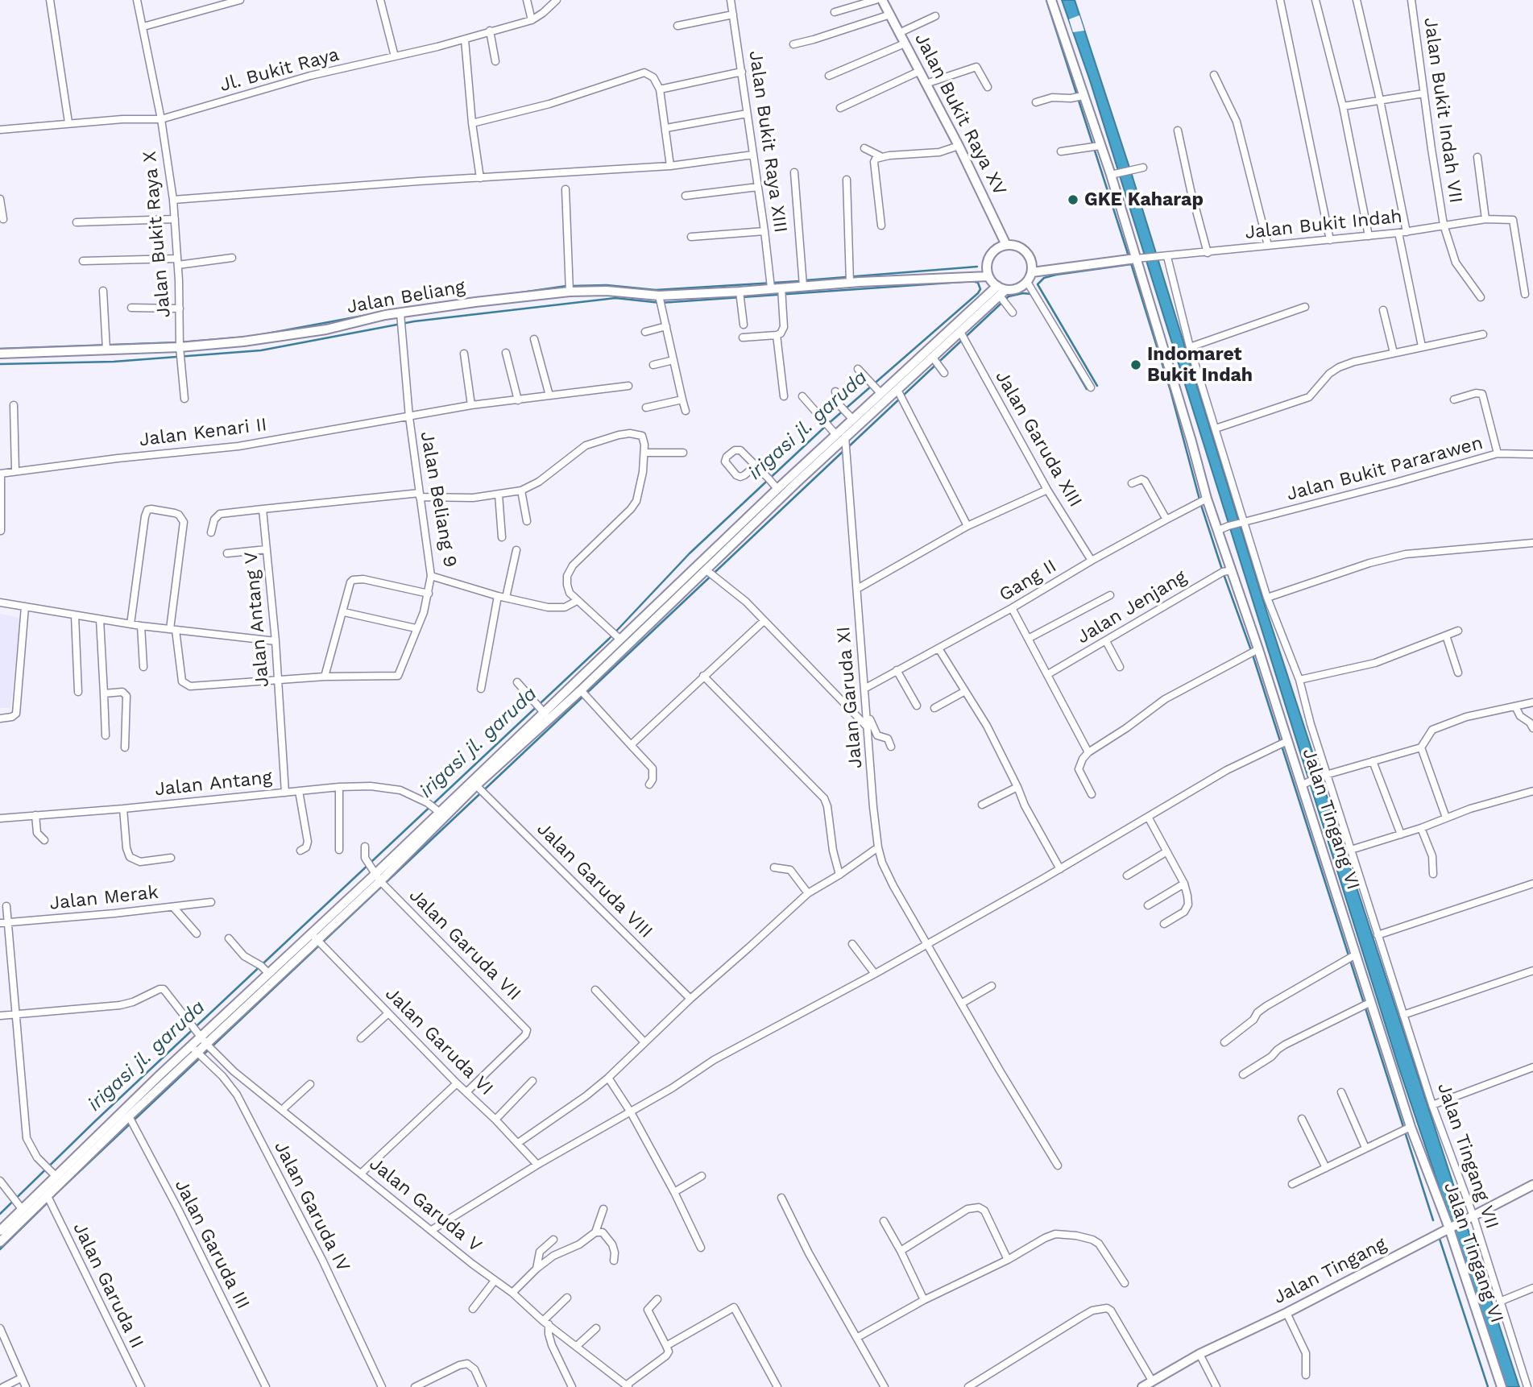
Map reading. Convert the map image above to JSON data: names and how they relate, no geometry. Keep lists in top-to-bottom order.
{
  "streets": {
    "main road": [
      "Jalan Bukit Raya XV",
      "Jalan Beliang",
      "Jalan Tingang VI",
      "Jalan Tingang"
    ],
    "street": [
      "Jl. Bukit Raya",
      "Jalan Bukit Indah VII",
      "Jalan Bukit Raya XIII",
      "Jalan Bukit Indah",
      "Jalan Bukit Raya X",
      "Jalan Kenari II",
      "Jalan Garuda XIII",
      "Jalan Bukit Pararawen",
      "Jalan Beliang 9",
      "Gang II",
      "Jalan Jenjang",
      "Jalan Antang V",
      "Jalan Garuda XI",
      "Jalan Antang",
      "Jalan Garuda VIII",
      "Jalan Merak",
      "Jalan Garuda VII",
      "Jalan Garuda VI",
      "Jalan Tingang VII",
      "Jalan Garuda V",
      "Jalan Garuda IV",
      "Jalan Garuda III",
      "Jalan Garuda II"
    ]
  },
  "crossings": [
    ["Jl. Bukit Raya", "Jalan Bukit Raya X"],
    ["Jalan Bukit Indah VII", "Jalan Bukit Indah"],
    ["Jalan Bukit Raya XV", "Jalan Beliang"],
    ["Jalan Bukit Raya XIII", "Jalan Beliang"],
    ["Jalan Bukit Indah", "Jalan Tingang VI"],
    ["Jalan Bukit Indah", "Jalan Tingang VII"],
    ["Jalan Bukit Raya X", "Jalan Beliang"],
    ["Jalan Beliang", "Jalan Beliang 9"],
    ["Jalan Kenari II", "Jalan Beliang 9"],
    ["Jalan Garuda XIII", "Gang II"],
    ["Jalan Bukit Pararawen", "Jalan Tingang VI"],
    ["Jalan Bukit Pararawen", "Jalan Tingang VII"],
    ["Gang II", "Jalan Garuda XI"],
    ["Gang II", "Jalan Tingang VI"],
    ["Jalan Jenjang", "Jalan Tingang VI"],
    ["Jalan Antang V", "Jalan Antang"],
    ["Jalan Tingang VI", "Jalan Tingang"],
    ["Jalan Garuda VII", "Jalan Garuda VI"],
    ["Jalan Tingang VII", "Jalan Tingang"]
  ],
  "water": ["irigasi jl. garuda"],
  "places": ["GKE Kaharap", "Indomaret Bukit Indah"]
}
